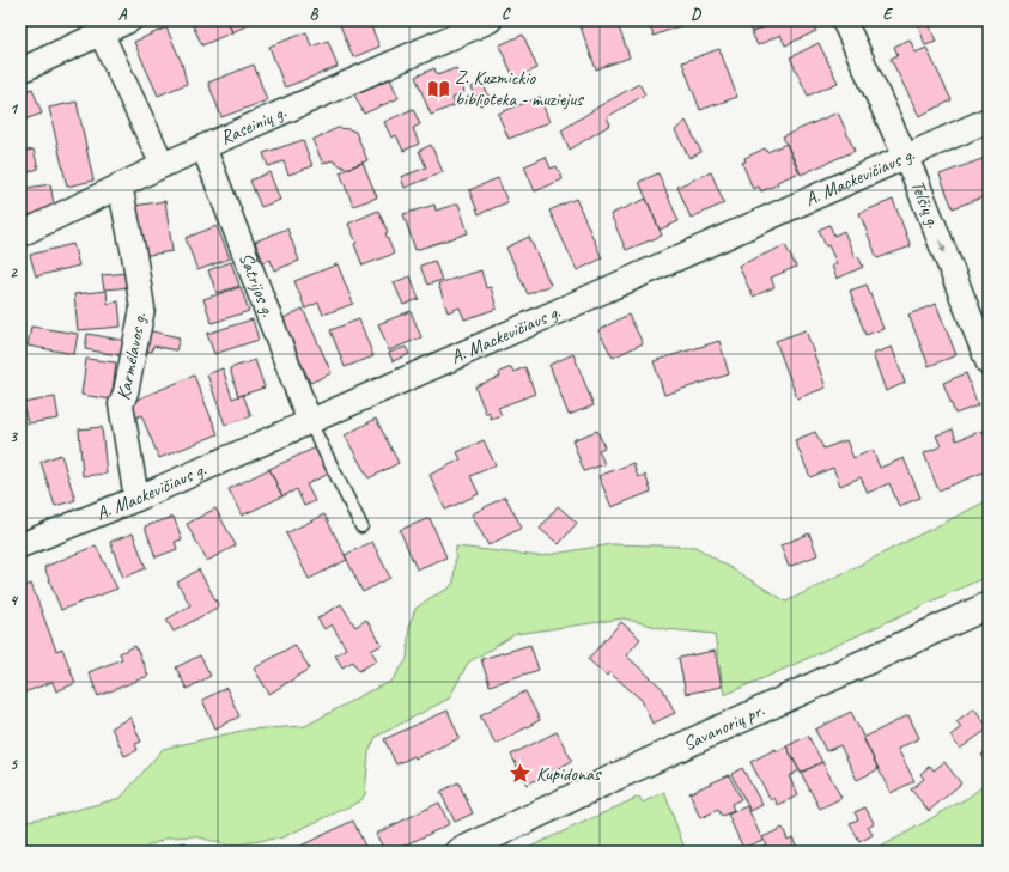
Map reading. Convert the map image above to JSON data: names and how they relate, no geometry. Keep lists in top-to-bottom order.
{
  "streets": {
    "main road": ["Savanorių pr."],
    "street": [
      "Raseinių g.",
      "A. Mackevičiaus g.",
      "Telšių g.",
      "Šatrijos g.",
      "Karmėlavos g."
    ]
  },
  "crossings": [
    ["Raseinių g.", "Šatrijos g."],
    ["Raseinių g.", "Karmėlavos g."],
    ["A. Mackevičiaus g.", "Telšių g."],
    ["A. Mackevičiaus g.", "Šatrijos g."],
    ["A. Mackevičiaus g.", "Karmėlavos g."]
  ],
  "one_way": ["Telšių g."],
  "places": {
    "library": ["Z. Kuzmickio biblioteka - muziejus"],
    "place": ["Kupidonas"]
  },
  "grid": {
    "columns": [
      "A",
      "B",
      "C",
      "D",
      "E"
    ],
    "rows": [
      "1",
      "2",
      "3",
      "4",
      "5"
    ]
  }
}
